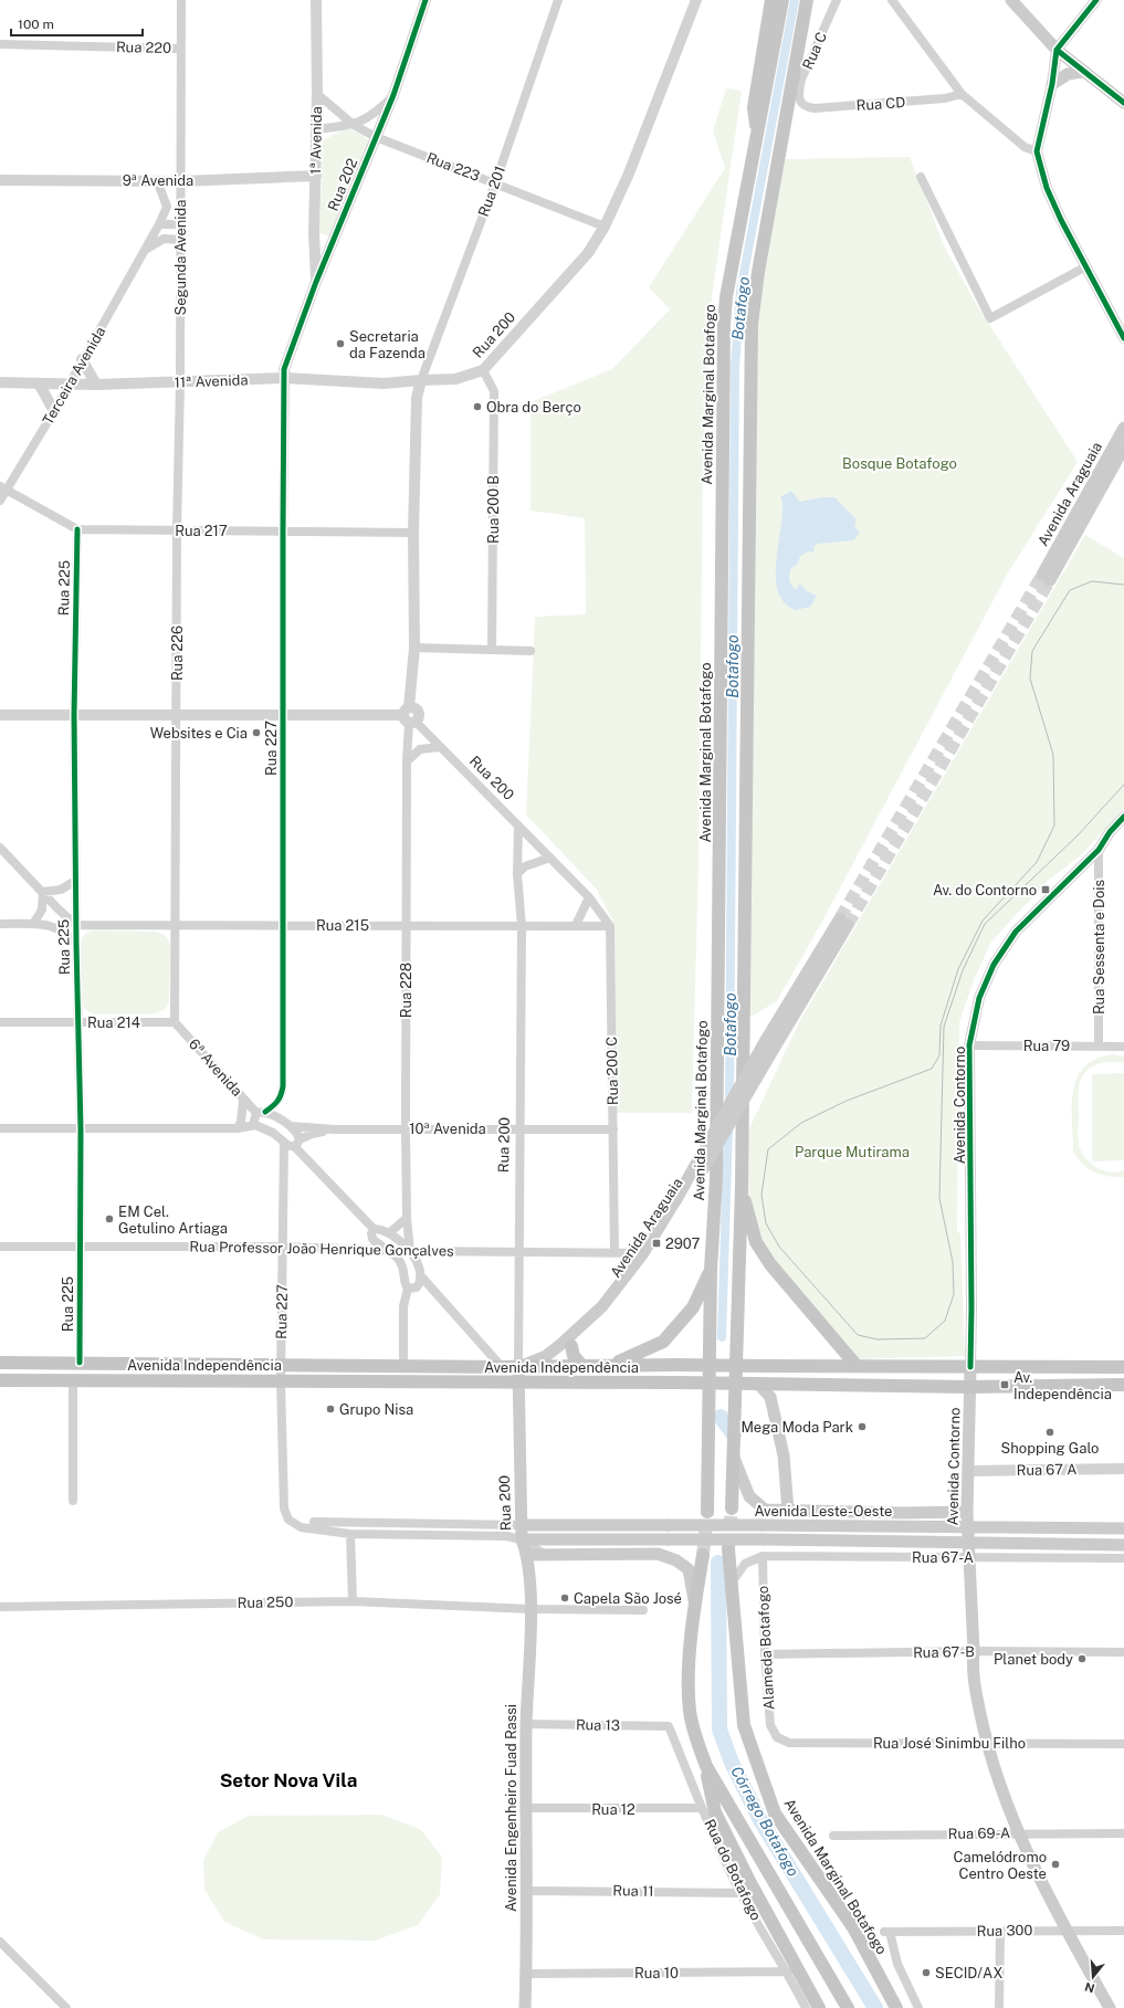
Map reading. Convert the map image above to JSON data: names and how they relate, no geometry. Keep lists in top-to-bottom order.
{
  "streets": {
    "main road": [
      "Rua 200",
      "Avenida Marginal Botafogo",
      "Avenida Araguaia",
      "Avenida Contorno",
      "Avenida Independência",
      "Avenida Leste-Oeste",
      "Avenida Engenheiro Fuad Rassi"
    ],
    "street": [
      "Rua 220",
      "Rua C",
      "Rua CD",
      "1ª Avenida",
      "Rua 223",
      "9ª Avenida",
      "Rua 202",
      "Rua 201",
      "Segunda Avenida",
      "Terceira Avenida",
      "11ª Avenida",
      "Rua 200 B",
      "Rua 217",
      "Rua 225",
      "Rua 226",
      "Rua 227",
      "Rua 215",
      "Rua Sessenta e Dois",
      "Rua 228",
      "Rua 214",
      "Rua 79",
      "6ª Avenida",
      "Rua 200 C",
      "10ª Avenida",
      "Rua Professor João Henrique Gonçalves",
      "Rua 67 A",
      "Rua 67-A",
      "Rua 250",
      "Alameda Botafogo",
      "Rua 67-B",
      "Rua 13",
      "Rua José Sinimbu Filho",
      "Rua 12",
      "Rua 69-A",
      "Rua do Botafogo",
      "Rua 11",
      "Rua 300",
      "Rua 10"
    ]
  },
  "crossings": [
    ["Rua 220", "Segunda Avenida"],
    ["Rua C", "Rua CD"],
    ["1ª Avenida", "Rua 223"],
    ["1ª Avenida", "9ª Avenida"],
    ["1ª Avenida", "Rua 202"],
    ["Rua 223", "Rua 202"],
    ["Rua 223", "Rua 201"],
    ["Rua 223", "Rua 200"],
    ["9ª Avenida", "Segunda Avenida"],
    ["9ª Avenida", "Terceira Avenida"],
    ["Rua 202", "11ª Avenida"],
    ["Rua 202", "Rua 227"],
    ["Rua 201", "Rua 200"],
    ["Rua 201", "11ª Avenida"],
    ["Segunda Avenida", "Terceira Avenida"],
    ["Segunda Avenida", "11ª Avenida"],
    ["Segunda Avenida", "Rua 226"],
    ["Rua 200", "11ª Avenida"],
    ["Rua 200", "Avenida Araguaia"],
    ["Rua 200", "Rua 200 B"],
    ["Rua 200", "Rua 215"],
    ["Rua 200", "Rua 228"],
    ["Rua 200", "10ª Avenida"],
    ["Rua 200", "Rua Professor João Henrique Gonçalves"],
    ["Rua 200", "Avenida Independência"],
    ["Rua 200", "Avenida Leste-Oeste"],
    ["Rua 200", "Rua 250"],
    ["Rua 200", "Avenida Engenheiro Fuad Rassi"],
    ["Terceira Avenida", "11ª Avenida"],
    ["Terceira Avenida", "Rua 217"],
    ["11ª Avenida", "Rua 226"],
    ["11ª Avenida", "Rua 227"],
    ["Avenida Araguaia", "Rua Professor João Henrique Gonçalves"],
    ["Avenida Araguaia", "Avenida Independência"],
    ["Rua 217", "Rua 225"],
    ["Rua 217", "Rua 226"],
    ["Rua 217", "Rua 227"],
    ["Rua 225", "Rua 215"],
    ["Rua 225", "Rua 214"],
    ["Rua 225", "Rua Professor João Henrique Gonçalves"],
    ["Rua 225", "Avenida Independência"],
    ["Rua 226", "Rua 215"],
    ["Rua 226", "Rua 214"],
    ["Rua 226", "6ª Avenida"],
    ["Rua 227", "Rua 215"],
    ["Rua 227", "6ª Avenida"],
    ["Rua 227", "Rua Professor João Henrique Gonçalves"],
    ["Rua 227", "Avenida Independência"],
    ["Rua 215", "Rua 228"],
    ["Rua 215", "Rua 200 C"],
    ["Rua Sessenta e Dois", "Rua 79"],
    ["Rua Sessenta e Dois", "Avenida Contorno"],
    ["Rua 228", "10ª Avenida"],
    ["Rua 228", "Rua Professor João Henrique Gonçalves"],
    ["Rua 214", "6ª Avenida"],
    ["Rua 79", "Avenida Contorno"],
    ["6ª Avenida", "10ª Avenida"],
    ["6ª Avenida", "Rua Professor João Henrique Gonçalves"],
    ["Rua 200 C", "10ª Avenida"],
    ["Rua 200 C", "Rua Professor João Henrique Gonçalves"],
    ["Avenida Contorno", "Avenida Independência"],
    ["Avenida Contorno", "Rua 67 A"],
    ["Avenida Contorno", "Avenida Leste-Oeste"],
    ["Avenida Contorno", "Rua 67-A"],
    ["Avenida Contorno", "Rua 67-B"],
    ["Avenida Contorno", "Rua José Sinimbu Filho"],
    ["Avenida Contorno", "Rua 69-A"],
    ["Avenida Contorno", "Rua 300"],
    ["Rua 67-A", "Alameda Botafogo"],
    ["Rua 250", "Avenida Engenheiro Fuad Rassi"],
    ["Alameda Botafogo", "Rua 67-B"],
    ["Alameda Botafogo", "Rua José Sinimbu Filho"],
    ["Rua 13", "Avenida Engenheiro Fuad Rassi"],
    ["Rua 13", "Rua do Botafogo"],
    ["Avenida Engenheiro Fuad Rassi", "Rua 12"],
    ["Avenida Engenheiro Fuad Rassi", "Rua 11"],
    ["Avenida Engenheiro Fuad Rassi", "Rua 10"],
    ["Rua 12", "Rua do Botafogo"],
    ["Rua do Botafogo", "Rua 11"],
    ["Rua do Botafogo", "Rua 10"]
  ],
  "districts": ["Setor Nova Vila"],
  "water": ["Botafogo", "Córrego Botafogo"],
  "parks": ["Bosque Botafogo", "Parque Mutirama"],
  "places": {
    "other": [
      "Secretaria da Fazenda",
      "Obra do Berço",
      "Websites e Cia",
      "EM Cel. Getulino Artiaga",
      "Grupo Nisa",
      "Mega Moda Park",
      "Shopping Galo",
      "Capela São José",
      "Planet body",
      "Camelódromo Centro Oeste",
      "SECID/AX"
    ],
    "transit": ["Av. do Contorno", "2907", "Av. Independência"]
  },
  "scale_bar": "100 m",
  "north": "bottom"
}
